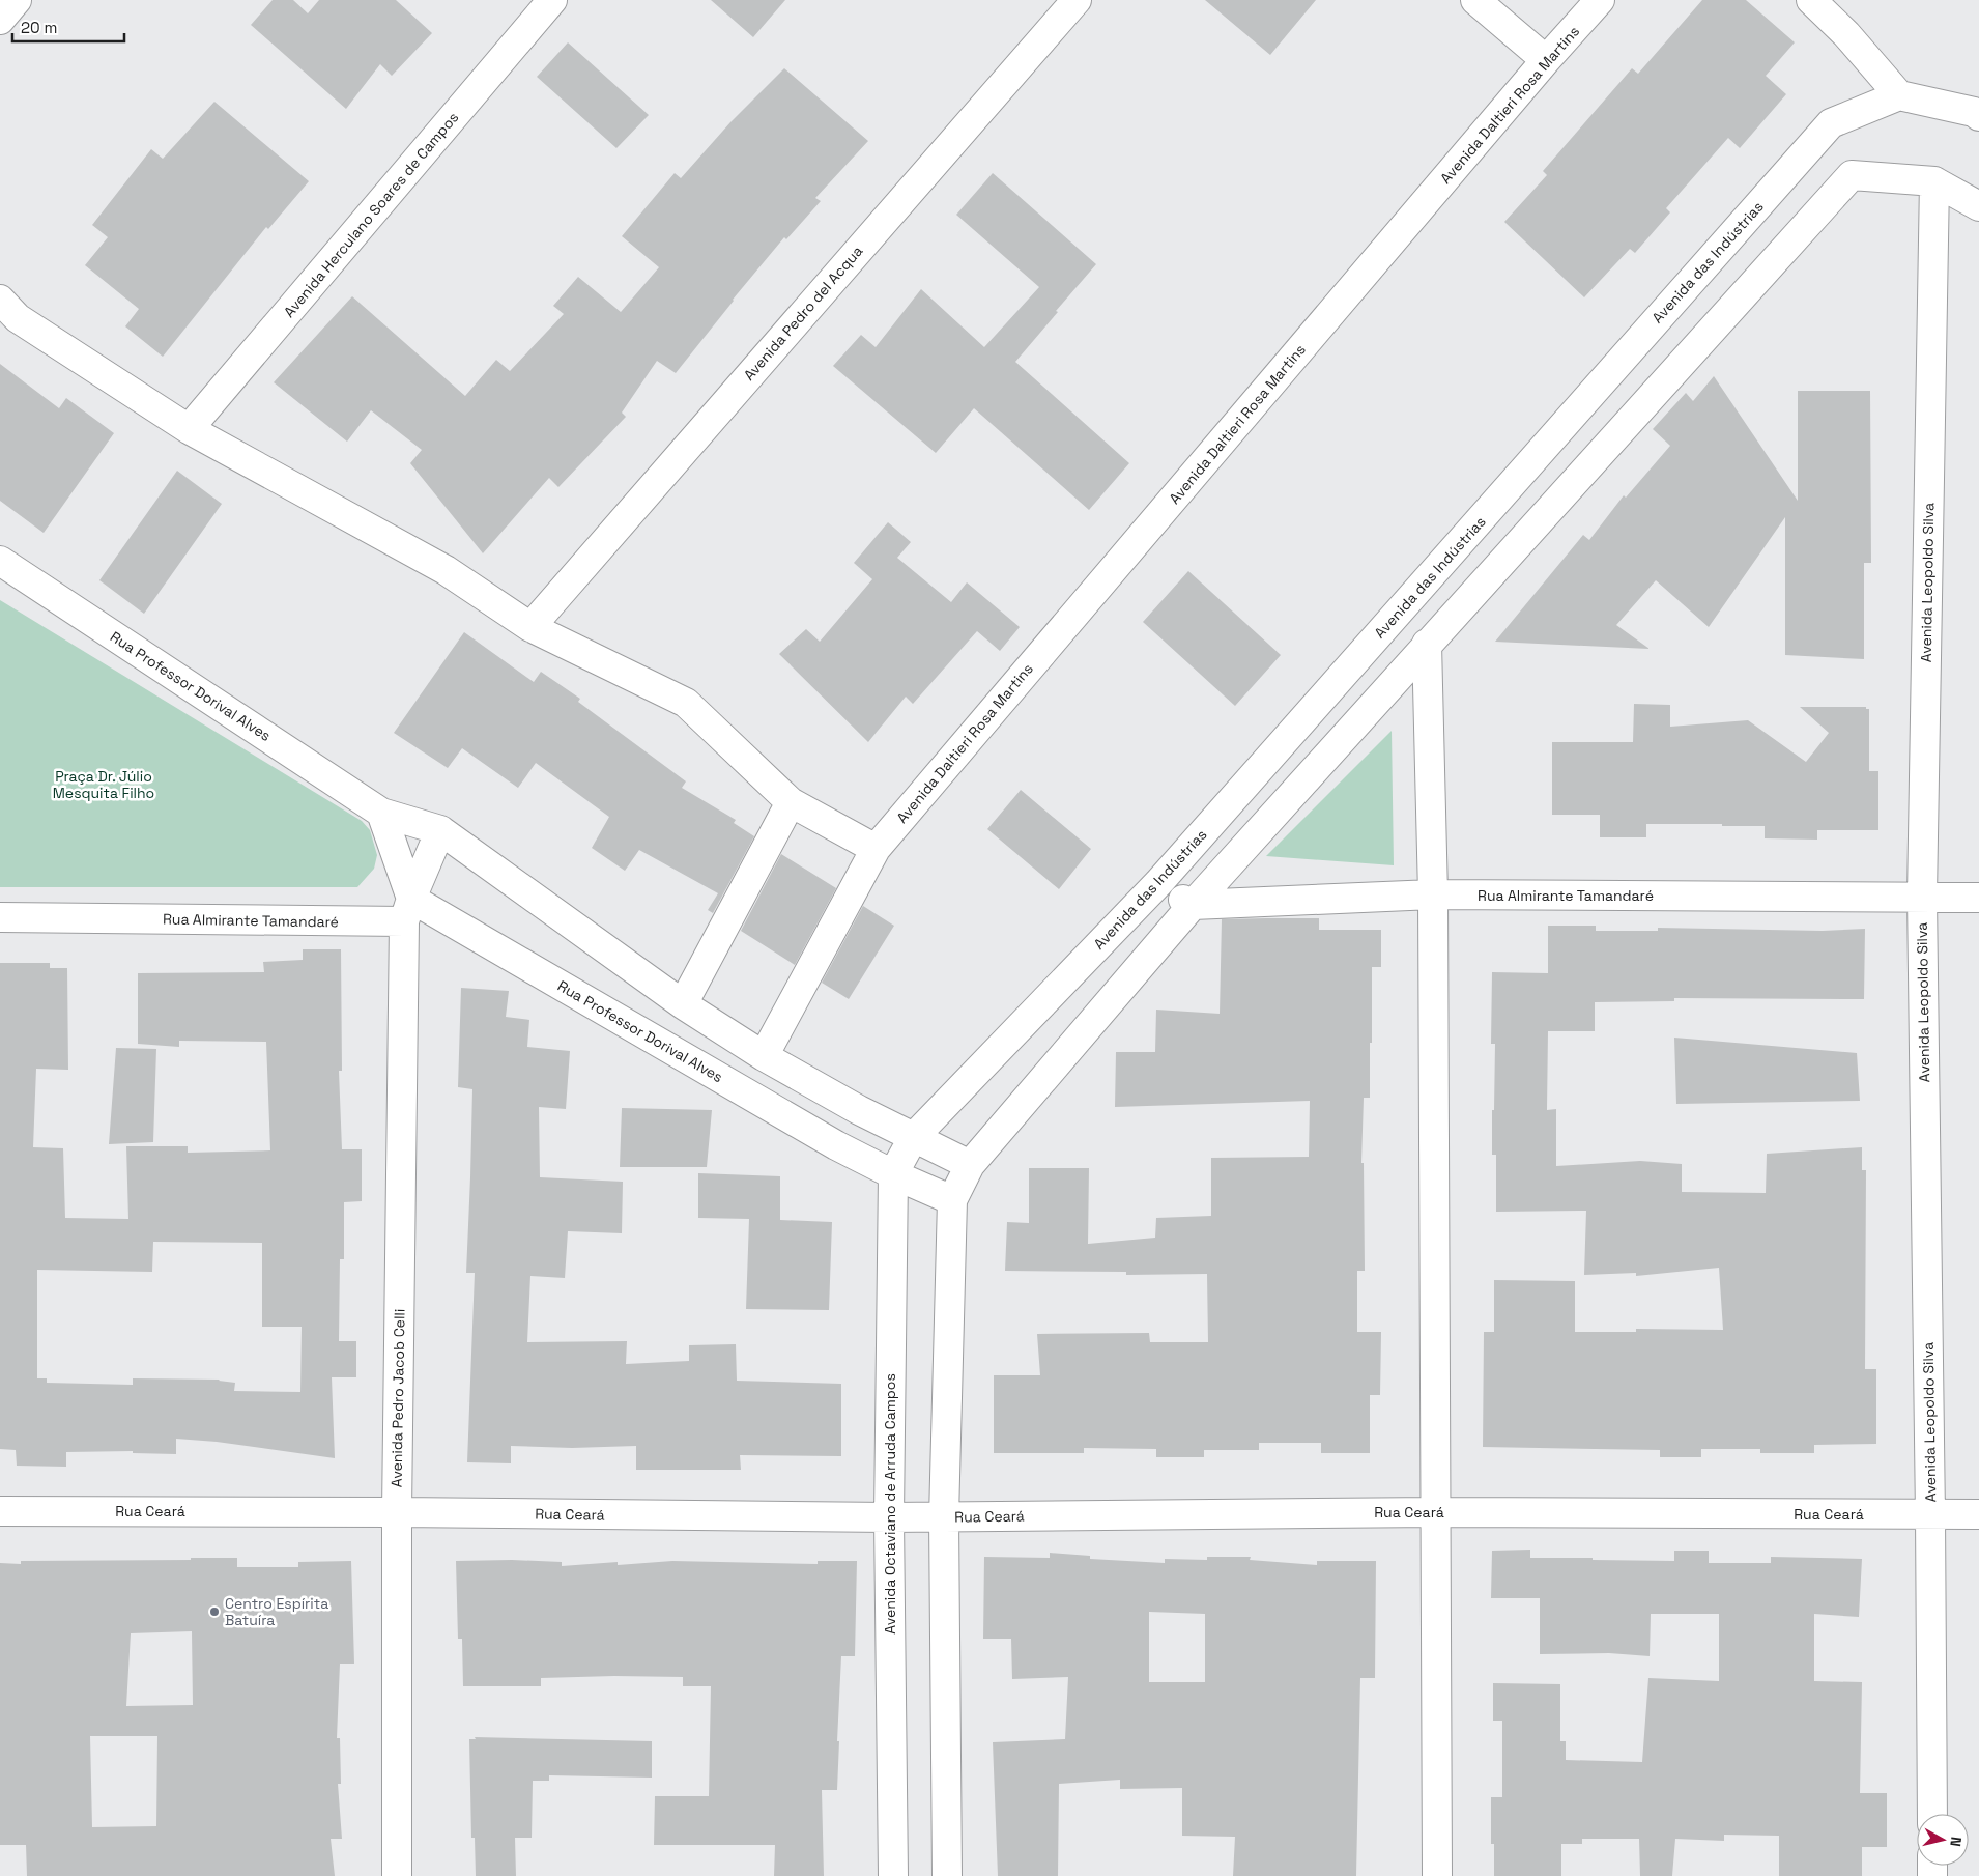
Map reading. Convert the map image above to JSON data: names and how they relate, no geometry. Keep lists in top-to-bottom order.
{
  "streets": {
    "street": [
      "Avenida Daltieri Rosa Martins",
      "Avenida Herculano Soares de Campos",
      "Avenida das Indústrias",
      "Avenida Pedro del Acqua",
      "Avenida Leopoldo Silva",
      "Rua Professor Dorival Alves",
      "Rua Almirante Tamandaré",
      "Avenida Pedro Jacob Celli",
      "Avenida Octaviano de Arruda Campos",
      "Rua Ceará"
    ]
  },
  "crossings": [
    ["Avenida Daltieri Rosa Martins", "Rua Professor Dorival Alves"],
    ["Avenida das Indústrias", "Rua Professor Dorival Alves"],
    ["Avenida das Indústrias", "Avenida Octaviano de Arruda Campos"],
    ["Avenida Leopoldo Silva", "Rua Almirante Tamandaré"],
    ["Avenida Leopoldo Silva", "Rua Ceará"],
    ["Rua Professor Dorival Alves", "Rua Almirante Tamandaré"],
    ["Rua Professor Dorival Alves", "Avenida Pedro Jacob Celli"],
    ["Rua Professor Dorival Alves", "Avenida Octaviano de Arruda Campos"],
    ["Rua Almirante Tamandaré", "Avenida Pedro Jacob Celli"],
    ["Avenida Pedro Jacob Celli", "Rua Ceará"],
    ["Avenida Octaviano de Arruda Campos", "Rua Ceará"]
  ],
  "parks": ["Praça Dr. Júlio Mesquita Filho"],
  "places": ["Centro Espírita Batuíra"],
  "scale_bar": "20 m",
  "north": "right"
}
